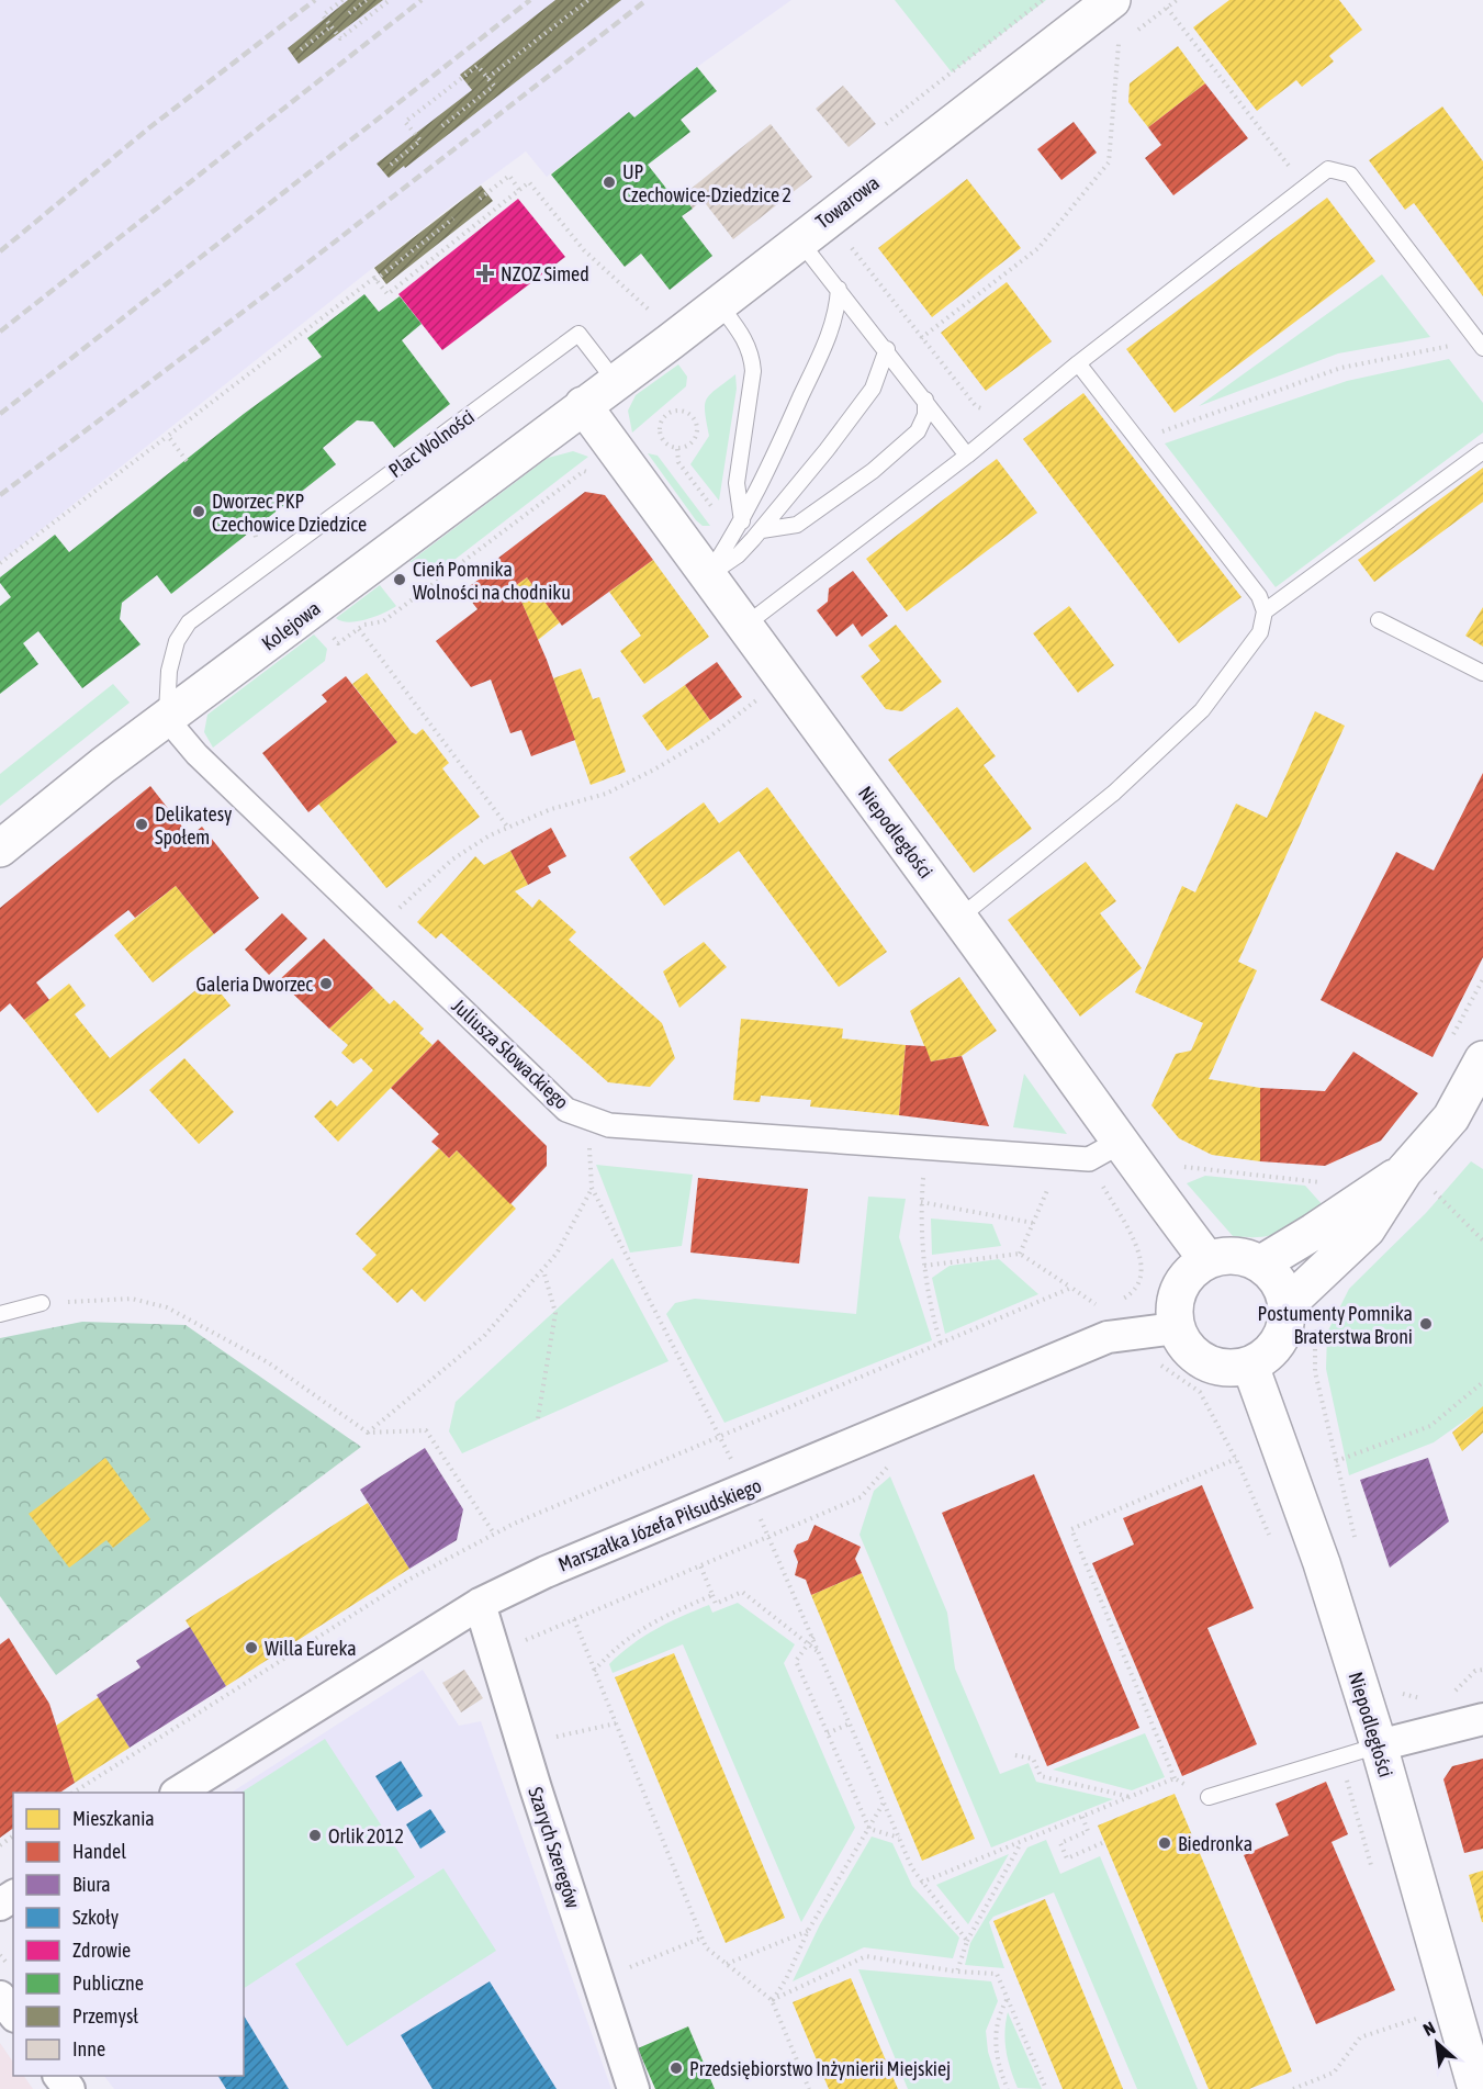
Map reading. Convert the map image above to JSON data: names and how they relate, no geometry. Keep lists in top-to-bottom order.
{
  "streets": {
    "street": [
      "Towarowa",
      "Kolejowa",
      "Niepodległości",
      "Juliusza Słowackiego",
      "Marszałka Józefa Piłsudskiego",
      "Szarych Szeregów"
    ],
    "lane": ["Plac Wolności"]
  },
  "crossings": [
    ["Towarowa", "Plac Wolności"],
    ["Towarowa", "Kolejowa"],
    ["Towarowa", "Niepodległości"],
    ["Plac Wolności", "Kolejowa"],
    ["Plac Wolności", "Juliusza Słowackiego"],
    ["Kolejowa", "Niepodległości"],
    ["Kolejowa", "Juliusza Słowackiego"],
    ["Niepodległości", "Juliusza Słowackiego"],
    ["Niepodległości", "Marszałka Józefa Piłsudskiego"],
    ["Marszałka Józefa Piłsudskiego", "Szarych Szeregów"]
  ],
  "places": {
    "other": [
      "UP Czechowice-Dziedzice 2",
      "Dworzec PKP Czechowice Dziedzice",
      "Cień Pomnika Wolności na chodniku",
      "Delikatesy Społem",
      "Galeria Dworzec",
      "Postumenty Pomnika Braterstwa Broni",
      "Willa Eureka",
      "Orlik 2012",
      "Biedronka",
      "Przedsiębiorstwo Inżynierii Miejskiej"
    ],
    "health": ["NZOZ Simed"]
  },
  "legend": [
    "Mieszkania",
    "Handel",
    "Biura",
    "Szkoły",
    "Zdrowie",
    "Publiczne",
    "Przemysł",
    "Inne"
  ],
  "north": "top left"
}
